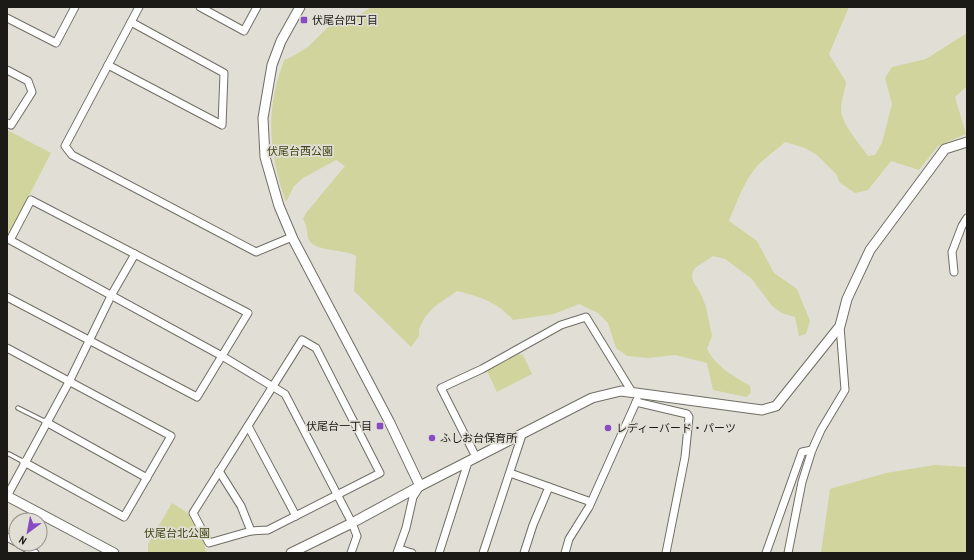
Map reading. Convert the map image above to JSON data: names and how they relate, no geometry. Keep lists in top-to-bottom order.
{
  "parks": ["伏尾台⻄公園", "伏尾台北公園"],
  "places": {
    "transit": ["伏尾台四丁目", "伏尾台一丁目"],
    "other": ["レディーバード・パーツ", "ふしお台保育所"]
  },
  "north": "bottom left"
}
